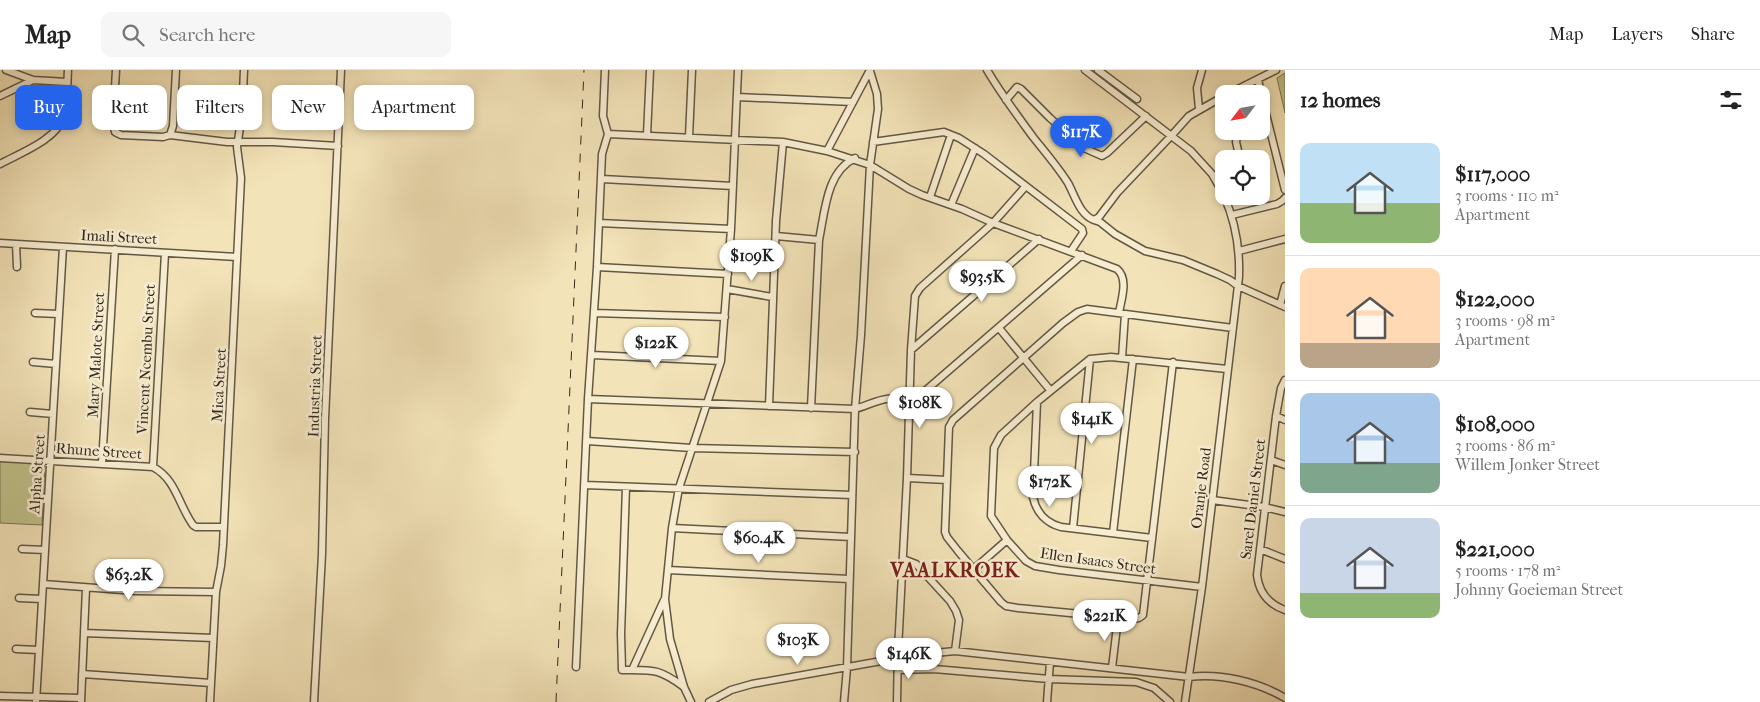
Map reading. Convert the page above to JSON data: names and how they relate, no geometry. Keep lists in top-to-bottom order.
{
  "streets": {
    "street": [
      "Imali Street",
      "Mary Malote Street",
      "Vincent Ncembu Street",
      "Mica Street",
      "Industria Street",
      "Rhune Street",
      "Alpha Street",
      "Oranje Road",
      "Sarel Daniel Street",
      "Ellen Isaacs Street"
    ]
  },
  "crossings": [
    ["Imali Street", "Mary Malote Street"],
    ["Imali Street", "Vincent Ncembu Street"],
    ["Imali Street", "Mica Street"],
    ["Imali Street", "Alpha Street"],
    ["Mary Malote Street", "Rhune Street"],
    ["Vincent Ncembu Street", "Rhune Street"],
    ["Mica Street", "Rhune Street"],
    ["Rhune Street", "Alpha Street"],
    ["Oranje Road", "Ellen Isaacs Street"]
  ],
  "districts": ["VAALKROEK"],
  "north": "bottom left",
  "page": {
    "header": "Map",
    "search": "Search here",
    "nav": ["Map", "Layers", "Share"],
    "heading": "12 homes",
    "chip": [
      "Buy",
      "Rent",
      "Filters",
      "New",
      "Apartment"
    ],
    "price": [
      "$117K",
      "$109K",
      "$93.5K",
      "$122K",
      "$108K",
      "$141K",
      "$172K",
      "$60.4K",
      "$63.2K",
      "$221K",
      "$103K",
      "$146K"
    ],
    "list": [
      {
        "name": "$117,000",
        "note": "3 rooms · 110 m² · Apartment"
      },
      {
        "name": "$122,000",
        "note": "3 rooms · 98 m² · Apartment"
      },
      {
        "name": "$108,000",
        "note": "3 rooms · 86 m² · Willem Jonker Street"
      },
      {
        "name": "$221,000",
        "note": "5 rooms · 178 m² · Johnny Goeieman Street"
      }
    ]
  }
}
